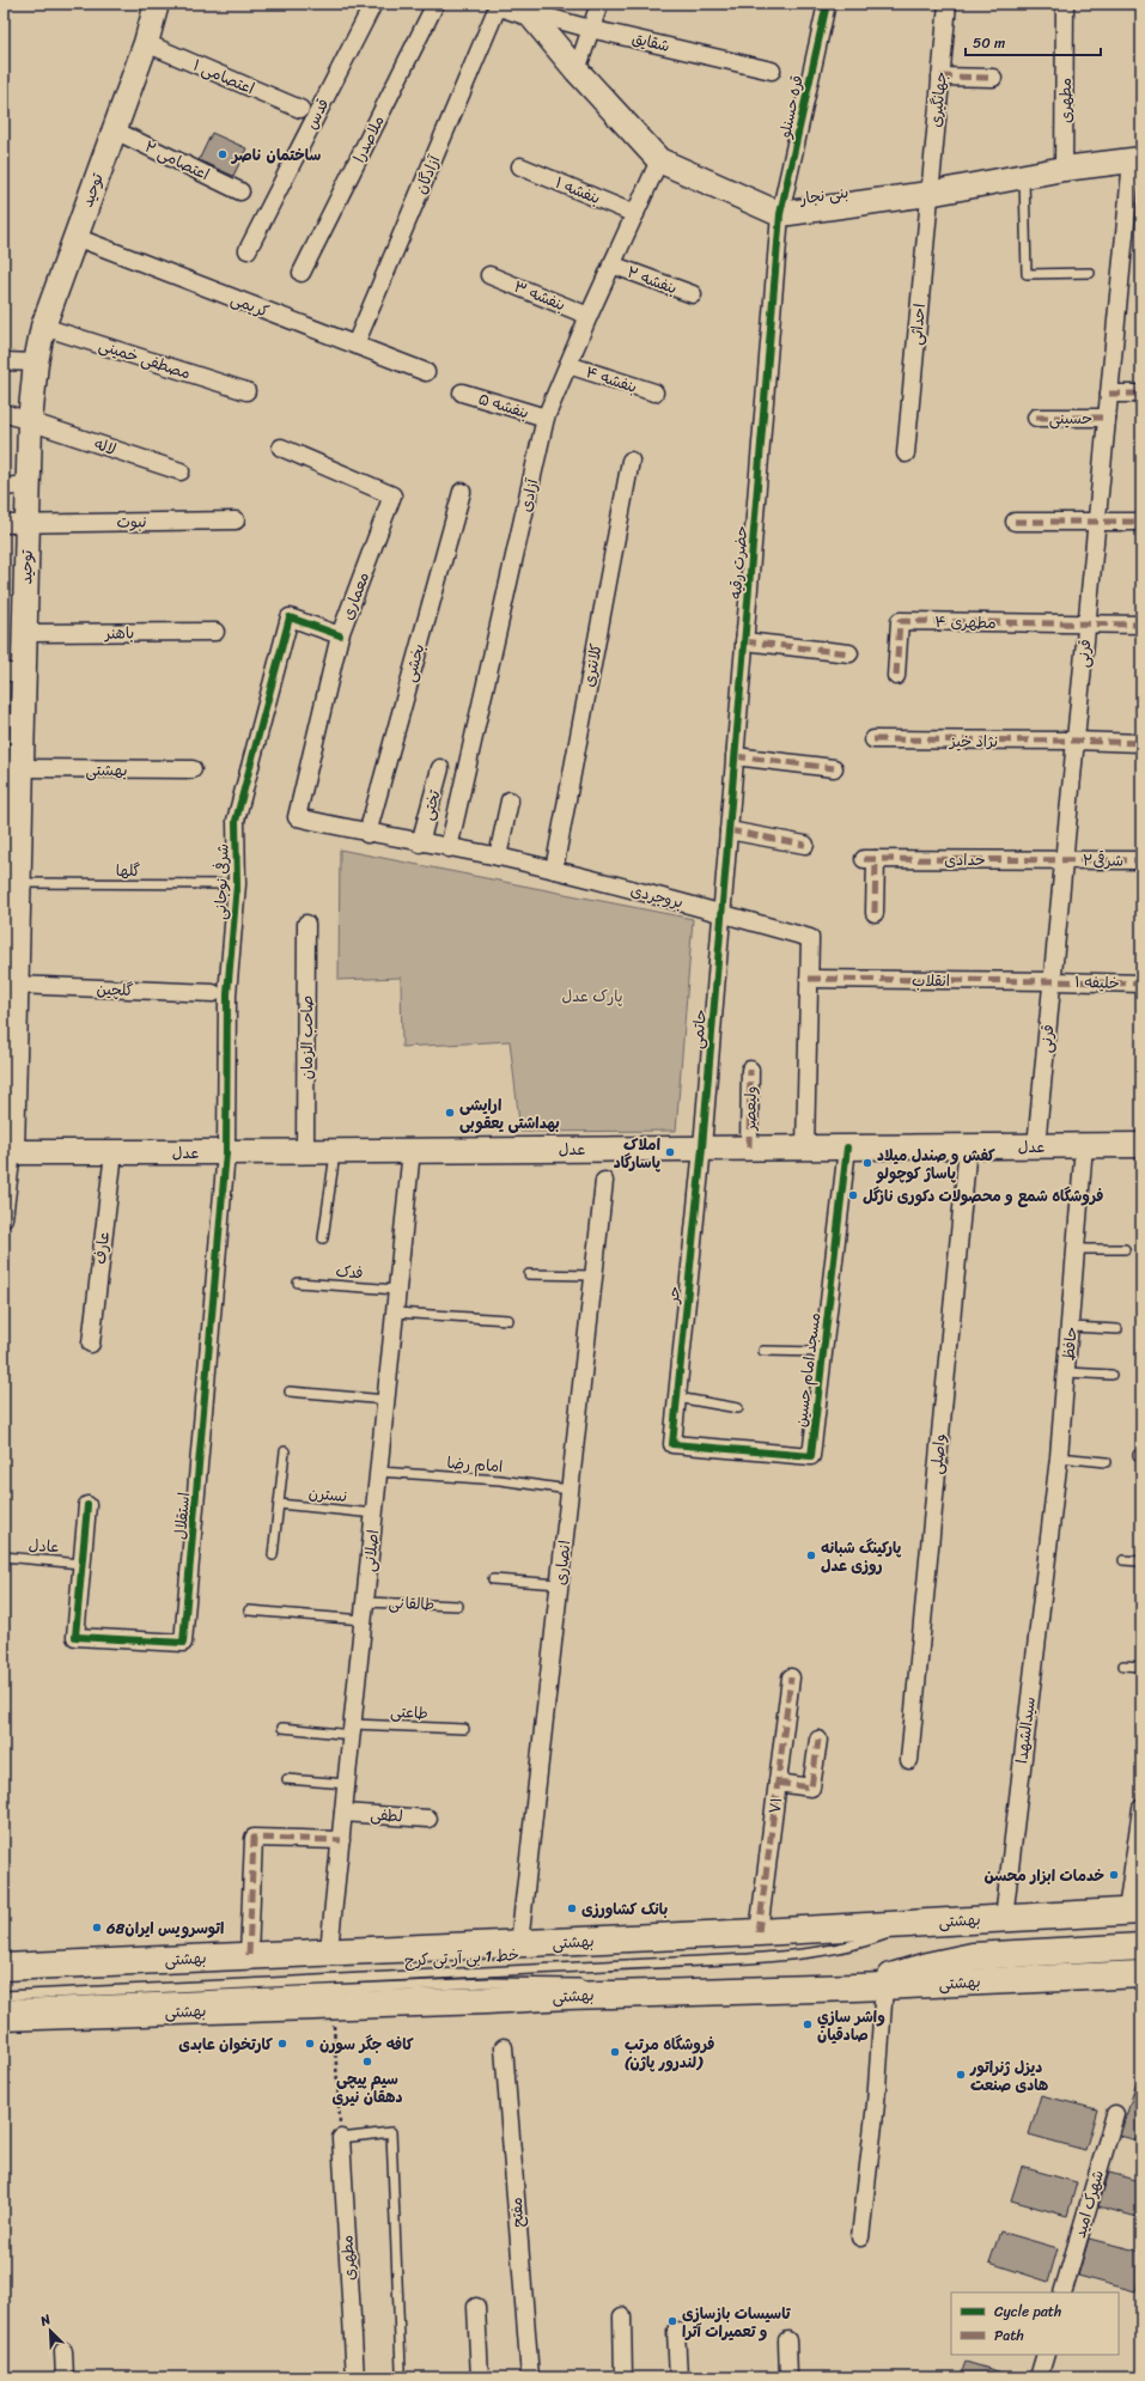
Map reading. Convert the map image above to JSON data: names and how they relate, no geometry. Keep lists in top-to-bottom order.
{
  "streets": {
    "main road": ["بهشتی", "بهشتى"],
    "street": [
      "شقایق",
      "اعتصامی ۱",
      "جهانگیری",
      "مطهری",
      "قره حسنلو",
      "قدس",
      "ملاصدرا",
      "اعتصامی ۲",
      "آزادگان",
      "توحید",
      "بنفشه ۱",
      "بنی نجار",
      "بنفشه ۲",
      "بنفشه ۳",
      "کریمی",
      "احداثی",
      "مصطفی خمینی",
      "بنفشه ۴",
      "بنفشه ۵",
      "حسینی",
      "لاله",
      "آزادی",
      "نبوت",
      "حضرت رقیه",
      "معماری",
      "مطهری ۴",
      "باهنر",
      "قرنی",
      "بخشی",
      "کلانتری",
      "نژاد خیز",
      "تختی",
      "حدادی",
      "۲شرقی",
      "شرفی نوجانی",
      "بروجردی",
      "انقلاب",
      "خلیفه ۱",
      "گلچین",
      "حاتمی",
      "صاحب الزمان",
      "ولیعصر",
      "عدل",
      "عارف",
      "حر",
      "حافظ",
      "مسجد امام حسین",
      "واصلی",
      "استقلال",
      "اصلانی",
      "انصاری",
      "سیدالشهدا",
      "۷۱",
      "لطفی",
      "شهرک امید",
      "مفتح"
    ],
    "lane": [
      "گلها",
      "فدک",
      "امام رضا",
      "نسترن",
      "عادل",
      "طالقانی",
      "طاعتی",
      "خط 1 بی آر تی کرج"
    ]
  },
  "crossings": [
    ["شقایق", "بنی نجار"],
    ["اعتصامی ۱", "توحید"],
    ["جهانگیری", "بنی نجار"],
    ["جهانگیری", "احداثی"],
    ["مطهری", "بنی نجار"],
    ["قره حسنلو", "بنی نجار"],
    ["قره حسنلو", "حضرت رقیه"],
    ["اعتصامی ۲", "توحید"],
    ["آزادگان", "کریمی"],
    ["توحید", "کریمی"],
    ["توحید", "مصطفی خمینی"],
    ["توحید", "لاله"],
    ["توحید", "نبوت"],
    ["توحید", "باهنر"],
    ["توحید", "بهشتی"],
    ["توحید", "گلها"],
    ["توحید", "گلچین"],
    ["توحید", "عدل"],
    ["بنفشه ۱", "آزادی"],
    ["بنی نجار", "احداثی"],
    ["بنی نجار", "آزادی"],
    ["بنی نجار", "حضرت رقیه"],
    ["بنی نجار", "قرنی"],
    ["بنفشه ۲", "آزادی"],
    ["بنفشه ۳", "آزادی"],
    ["بنفشه ۴", "آزادی"],
    ["بنفشه ۵", "آزادی"],
    ["حسینی", "قرنی"],
    ["آزادی", "بروجردی"],
    ["حضرت رقیه", "بروجردی"],
    ["حضرت رقیه", "حاتمی"],
    ["معماری", "شرفی نوجانی"],
    ["معماری", "بروجردی"],
    ["مطهری ۴", "قرنی"],
    ["قرنی", "نژاد خیز"],
    ["قرنی", "حدادی"],
    ["قرنی", "۲شرقی"],
    ["قرنی", "انقلاب"],
    ["قرنی", "خلیفه ۱"],
    ["قرنی", "عدل"],
    ["بخشی", "بروجردی"],
    ["کلانتری", "بروجردی"],
    ["بهشتی", "خط 1 بی آر تی کرج"],
    ["تختی", "بروجردی"],
    ["حدادی", "۲شرقی"],
    ["گلها", "شرفی نوجانی"],
    ["شرفی نوجانی", "عدل"],
    ["شرفی نوجانی", "استقلال"],
    ["بروجردی", "انقلاب"],
    ["بروجردی", "حاتمی"],
    ["بروجردی", "عدل"],
    ["انقلاب", "خلیفه ۱"],
    ["حاتمی", "عدل"],
    ["حاتمی", "حر"],
    ["صاحب الزمان", "عدل"],
    ["ولیعصر", "عدل"],
    ["عدل", "عارف"],
    ["عدل", "حر"],
    ["عدل", "حافظ"],
    ["عدل", "مسجد امام حسین"],
    ["عدل", "واصلی"],
    ["عدل", "استقلال"],
    ["عدل", "اصلانی"],
    ["فدک", "اصلانی"],
    ["حر", "مسجد امام حسین"],
    ["حافظ", "سیدالشهدا"],
    ["امام رضا", "اصلانی"],
    ["امام رضا", "انصاری"],
    ["نسترن", "اصلانی"],
    ["استقلال", "عادل"],
    ["اصلانی", "طالقانی"],
    ["اصلانی", "طاعتی"],
    ["اصلانی", "لطفی"],
    ["اصلانی", "بهشتى"],
    ["انصاری", "بهشتى"],
    ["سیدالشهدا", "بهشتى"],
    ["۷۱", "بهشتى"],
    ["بهشتى", "خط 1 بی آر تی کرج"]
  ],
  "parks": ["پارک عدل"],
  "places": [
    "ساختمان ناصر",
    "ارایشی بهداشتی یعقوبی",
    "املاک پاسارگاد",
    "کفش و صندل میلاد پاساژ کوچولو",
    "فروشگاه شمع و محصولات دکوری نازگل",
    "پارکینگ شبانه روزی عدل",
    "خدمات ابزار محسن",
    "بانک کشاورزی",
    "اتوسرویس ایران68",
    "واشر سازي صادقیان",
    "کارتخوان عابدی",
    "کافه جگر سورن",
    "فروشگاه مرتب (لندرور پاژن)",
    "سیم پیچی دهقان نیری",
    "دیزل ژنراتور هادی صنعت",
    "تاسیسات بازسازی و تعمیرات آترا"
  ],
  "legend": ["Cycle path", "Path"],
  "scale_bar": "50 m",
  "north": "top left"
}
